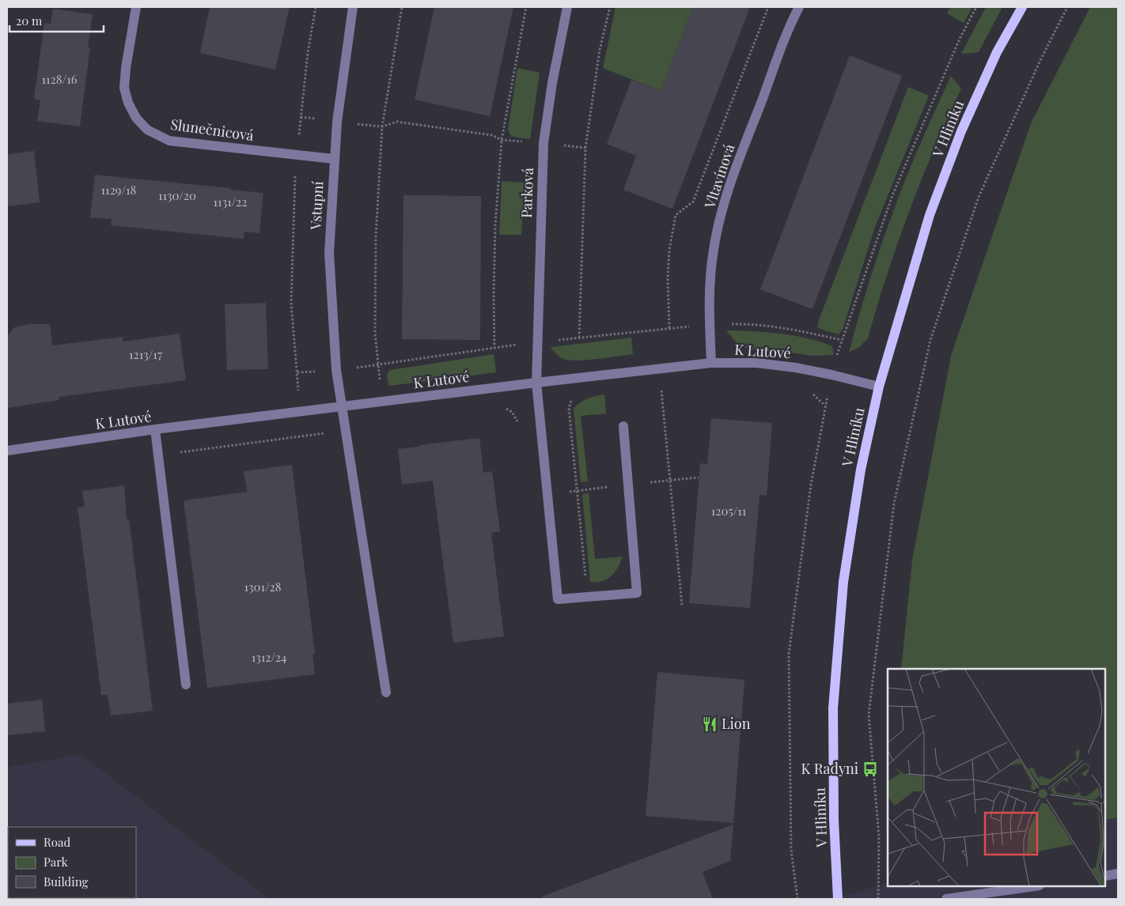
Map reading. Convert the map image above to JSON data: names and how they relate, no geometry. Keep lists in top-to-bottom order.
{
  "streets": {
    "main road": ["V Hliníku"],
    "street": [
      "Slunečnicová",
      "Vltavínová",
      "Parková",
      "Vstupní",
      "K Lutové"
    ]
  },
  "crossings": [
    ["V Hliníku", "K Lutové"],
    ["Slunečnicová", "Vstupní"],
    ["Vltavínová", "K Lutové"],
    ["Parková", "K Lutové"],
    ["Vstupní", "K Lutové"]
  ],
  "places": {
    "restaurant": ["Lion"],
    "bus stop": ["K Radyni"]
  },
  "house_numbers": [
    "1128/16",
    "1129/18",
    "1130/20",
    "1131/22",
    "1213/17",
    "1205/11",
    "1301/28",
    "1312/24"
  ],
  "legend": ["Road", "Park", "Building"],
  "scale_bar": "20 m"
}
